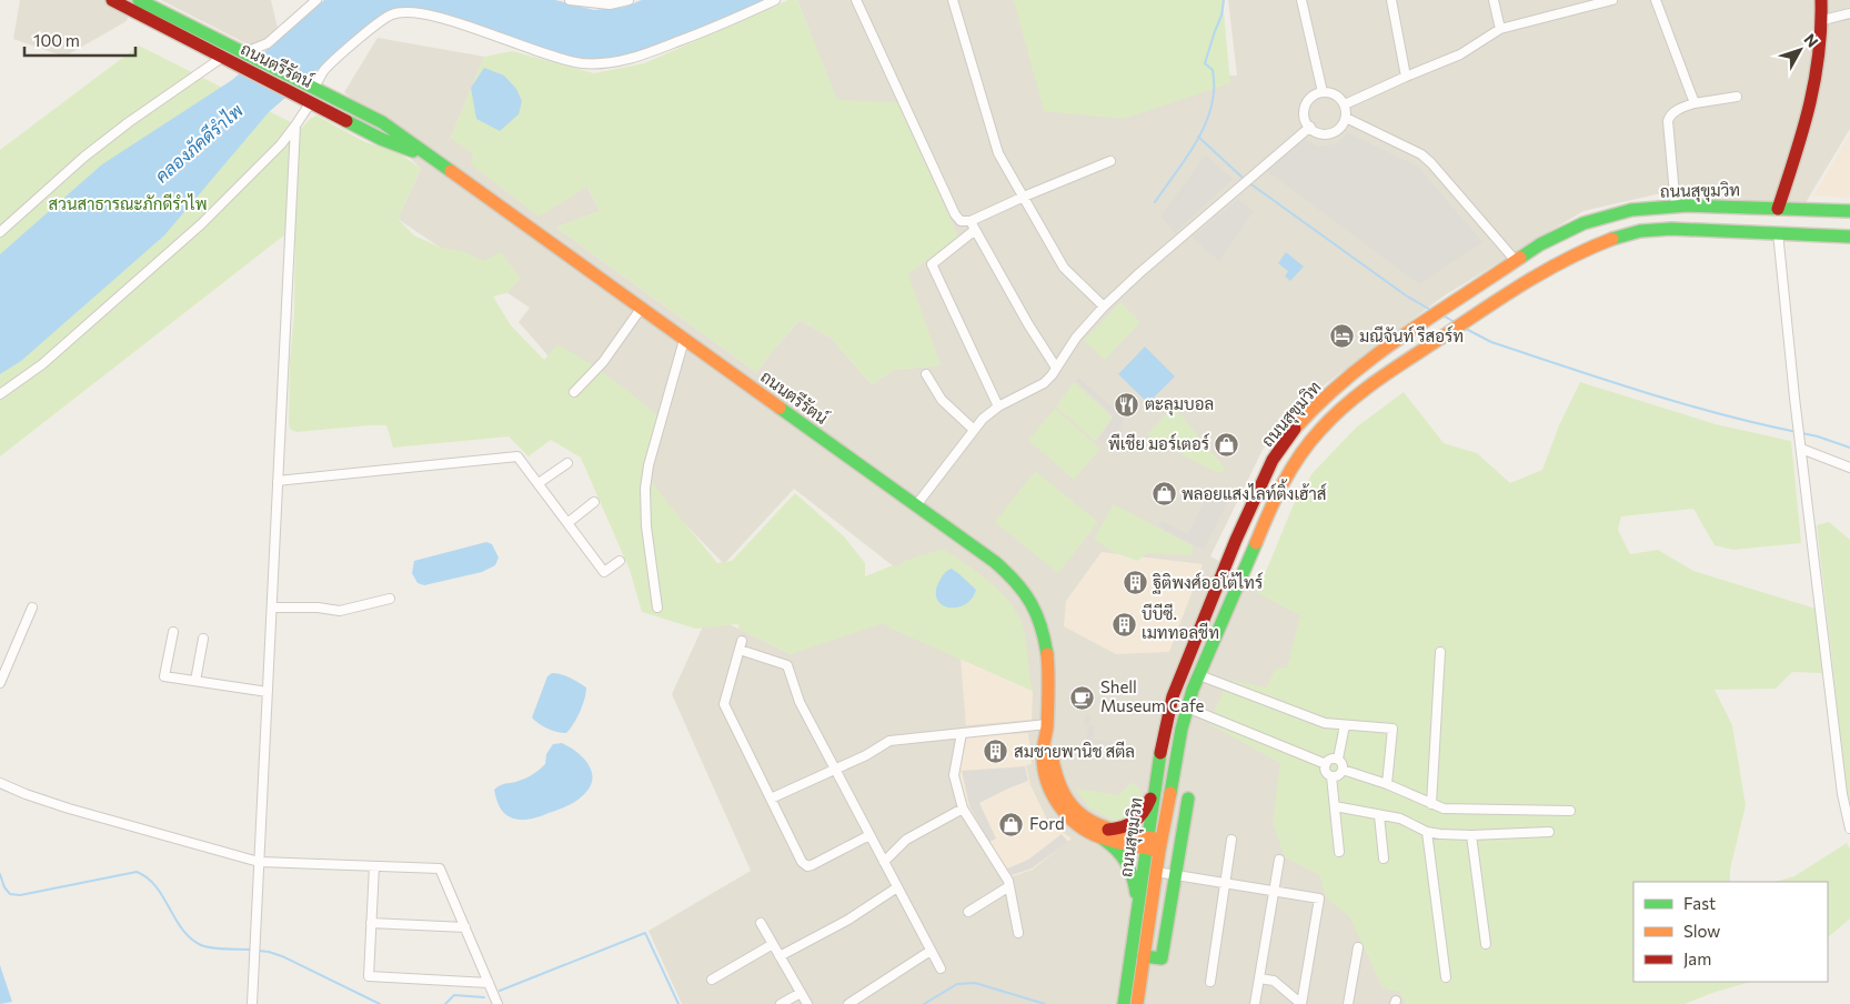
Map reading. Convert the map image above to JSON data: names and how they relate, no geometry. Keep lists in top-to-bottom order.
{
  "streets": {
    "main road": ["ถนนตรีรัตน์", "ถนนสุขุมวิท"]
  },
  "crossings": [
    ["ถนนตรีรัตน์", "ถนนสุขุมวิท"]
  ],
  "water": ["คลองภัคดีรำไพ"],
  "parks": ["สวนสาธารณะภักดีรำไพ"],
  "places": {
    "hotel": ["มณีจันท์ รีสอร์ท"],
    "restaurant": ["ตะลุมบอล"],
    "shop": ["พีเชีย มอร์เตอร์", "พลอยแสงไลท์ติ้งเฮ้าส์", "Ford"],
    "building": ["ฐิติพงศ์ออโต้ไทร์", "บีบีซี. เมททอลชีท", "สมชายพานิช สตีล"],
    "cafe": ["Shell Museum Cafe"]
  },
  "legend": ["Fast", "Slow", "Jam"],
  "scale_bar": "100 m",
  "north": "top right"
}
